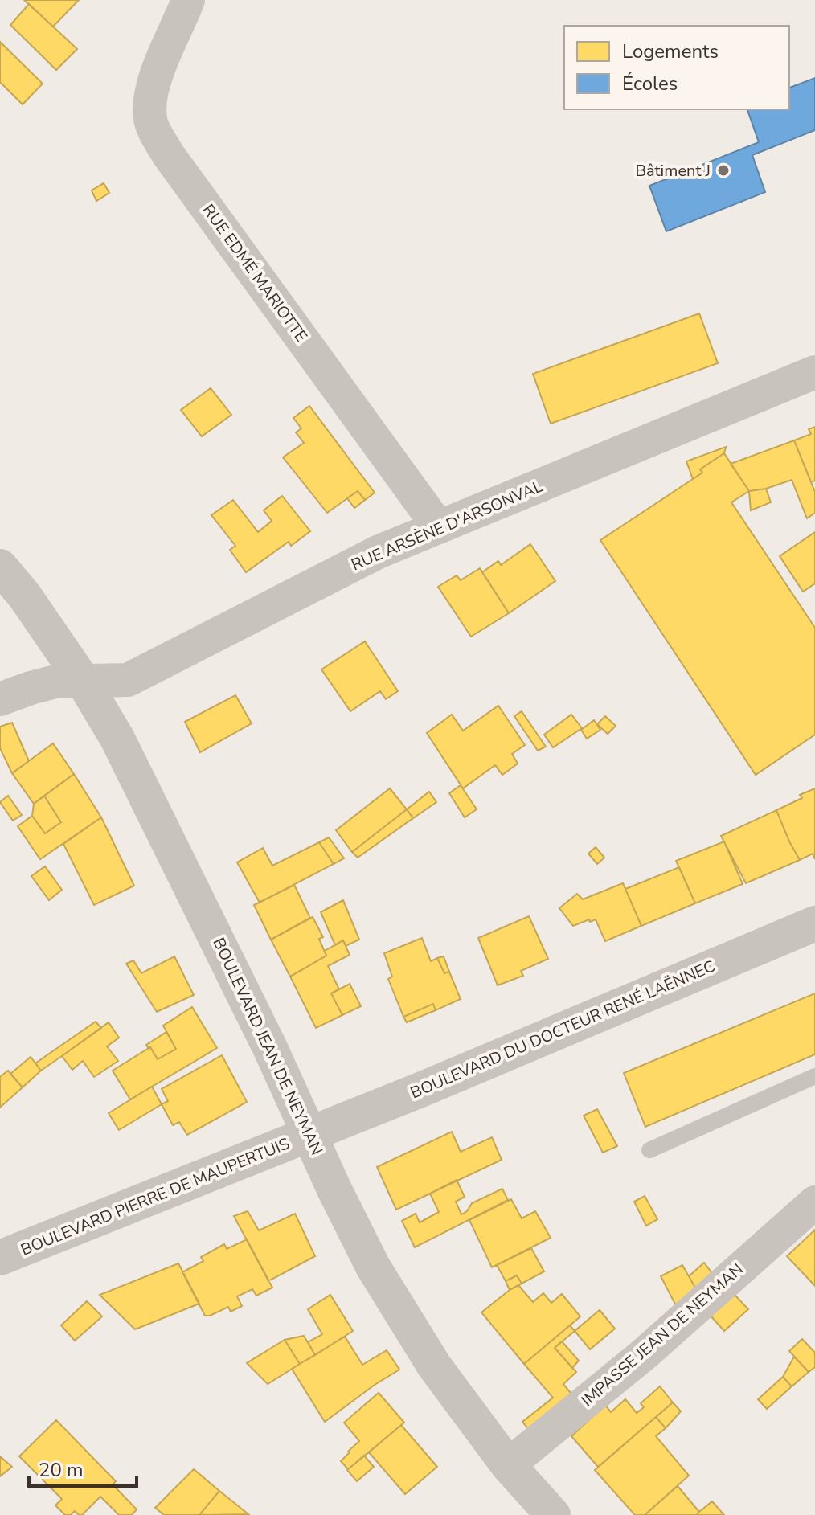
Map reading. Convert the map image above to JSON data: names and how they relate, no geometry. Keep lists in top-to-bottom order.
{
  "streets": {
    "street": [
      "RUE EDMÉ MARIOTTE",
      "RUE ARSÈNE D'ARSONVAL",
      "BOULEVARD DU DOCTEUR RENÉ LAËNNEC",
      "BOULEVARD JEAN DE NEYMAN",
      "BOULEVARD PIERRE DE MAUPERTUIS",
      "IMPASSE JEAN DE NEYMAN"
    ]
  },
  "crossings": [
    ["RUE EDMÉ MARIOTTE", "RUE ARSÈNE D'ARSONVAL"],
    ["RUE ARSÈNE D'ARSONVAL", "BOULEVARD JEAN DE NEYMAN"],
    ["BOULEVARD DU DOCTEUR RENÉ LAËNNEC", "BOULEVARD JEAN DE NEYMAN"],
    ["BOULEVARD DU DOCTEUR RENÉ LAËNNEC", "BOULEVARD PIERRE DE MAUPERTUIS"],
    ["BOULEVARD JEAN DE NEYMAN", "BOULEVARD PIERRE DE MAUPERTUIS"],
    ["BOULEVARD JEAN DE NEYMAN", "IMPASSE JEAN DE NEYMAN"]
  ],
  "places": ["Bâtiment J"],
  "legend": ["Logements", "Écoles"],
  "scale_bar": "20 m"
}
